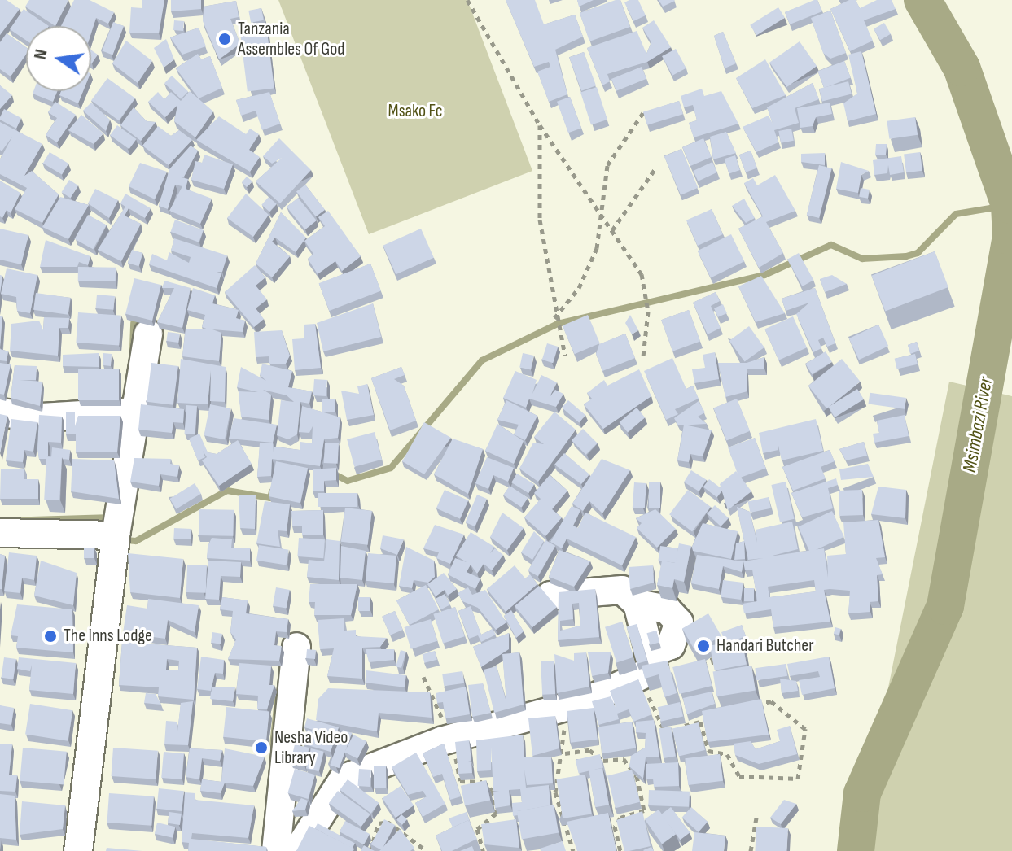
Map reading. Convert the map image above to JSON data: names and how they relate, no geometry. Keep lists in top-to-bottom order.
{
  "water": ["Msimbazi River"],
  "parks": ["Msako Fc"],
  "places": [
    "Tanzania Assembles Of God",
    "The Inns Lodge",
    "Handari Butcher",
    "Nesha Video Library"
  ],
  "north": "left"
}
